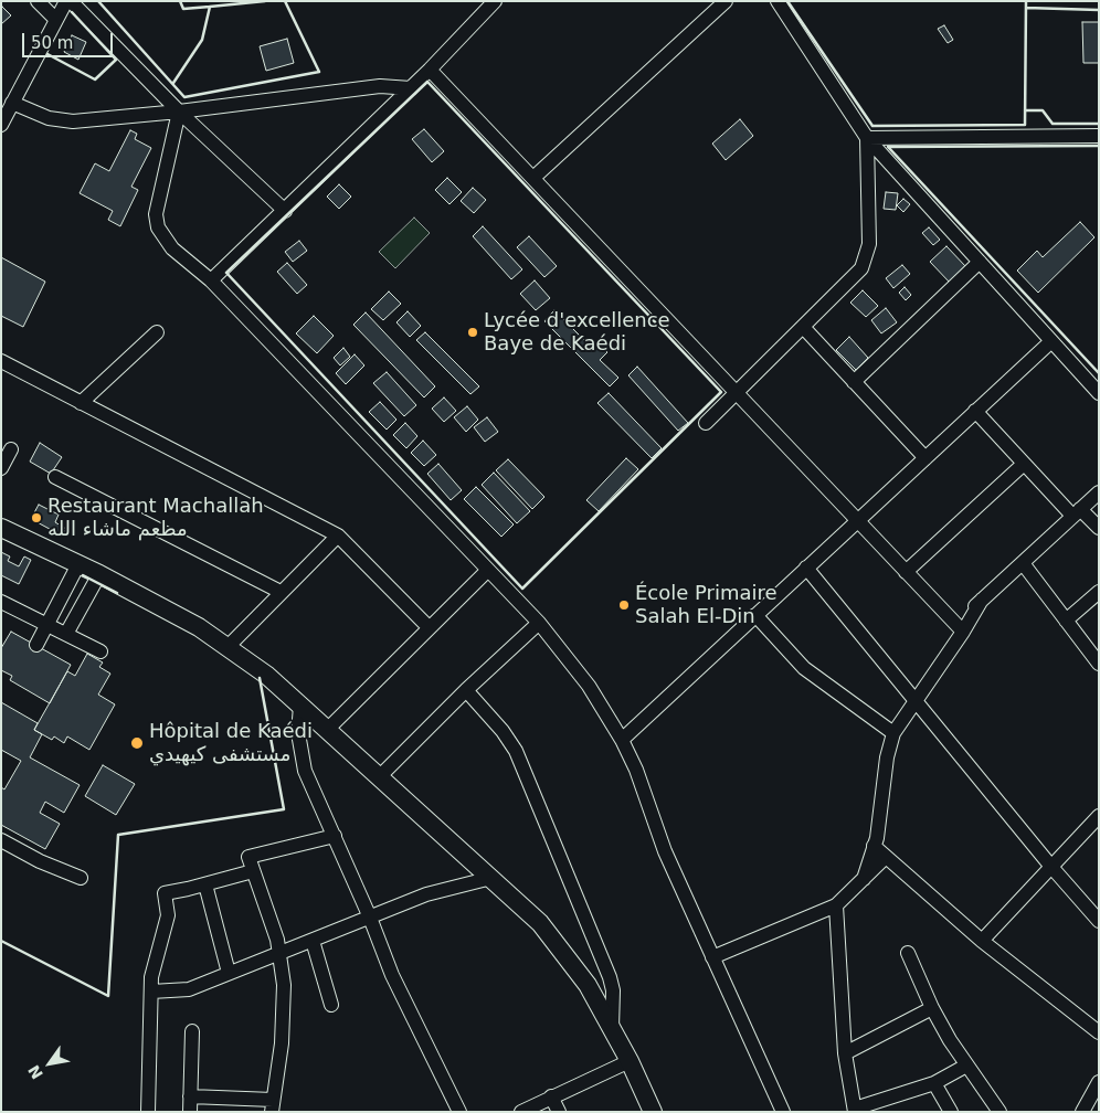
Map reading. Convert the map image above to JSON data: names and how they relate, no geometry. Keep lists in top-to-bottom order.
{
  "places": [
    "Lycée d'excellence Baye de Kaédi",
    "Restaurant Machallah مطعم ماشاء الله",
    "École Primaire Salah El-Din",
    "Hôpital de Kaédi مستشفى كيهيدي"
  ],
  "scale_bar": "50 m",
  "north": "bottom left"
}
